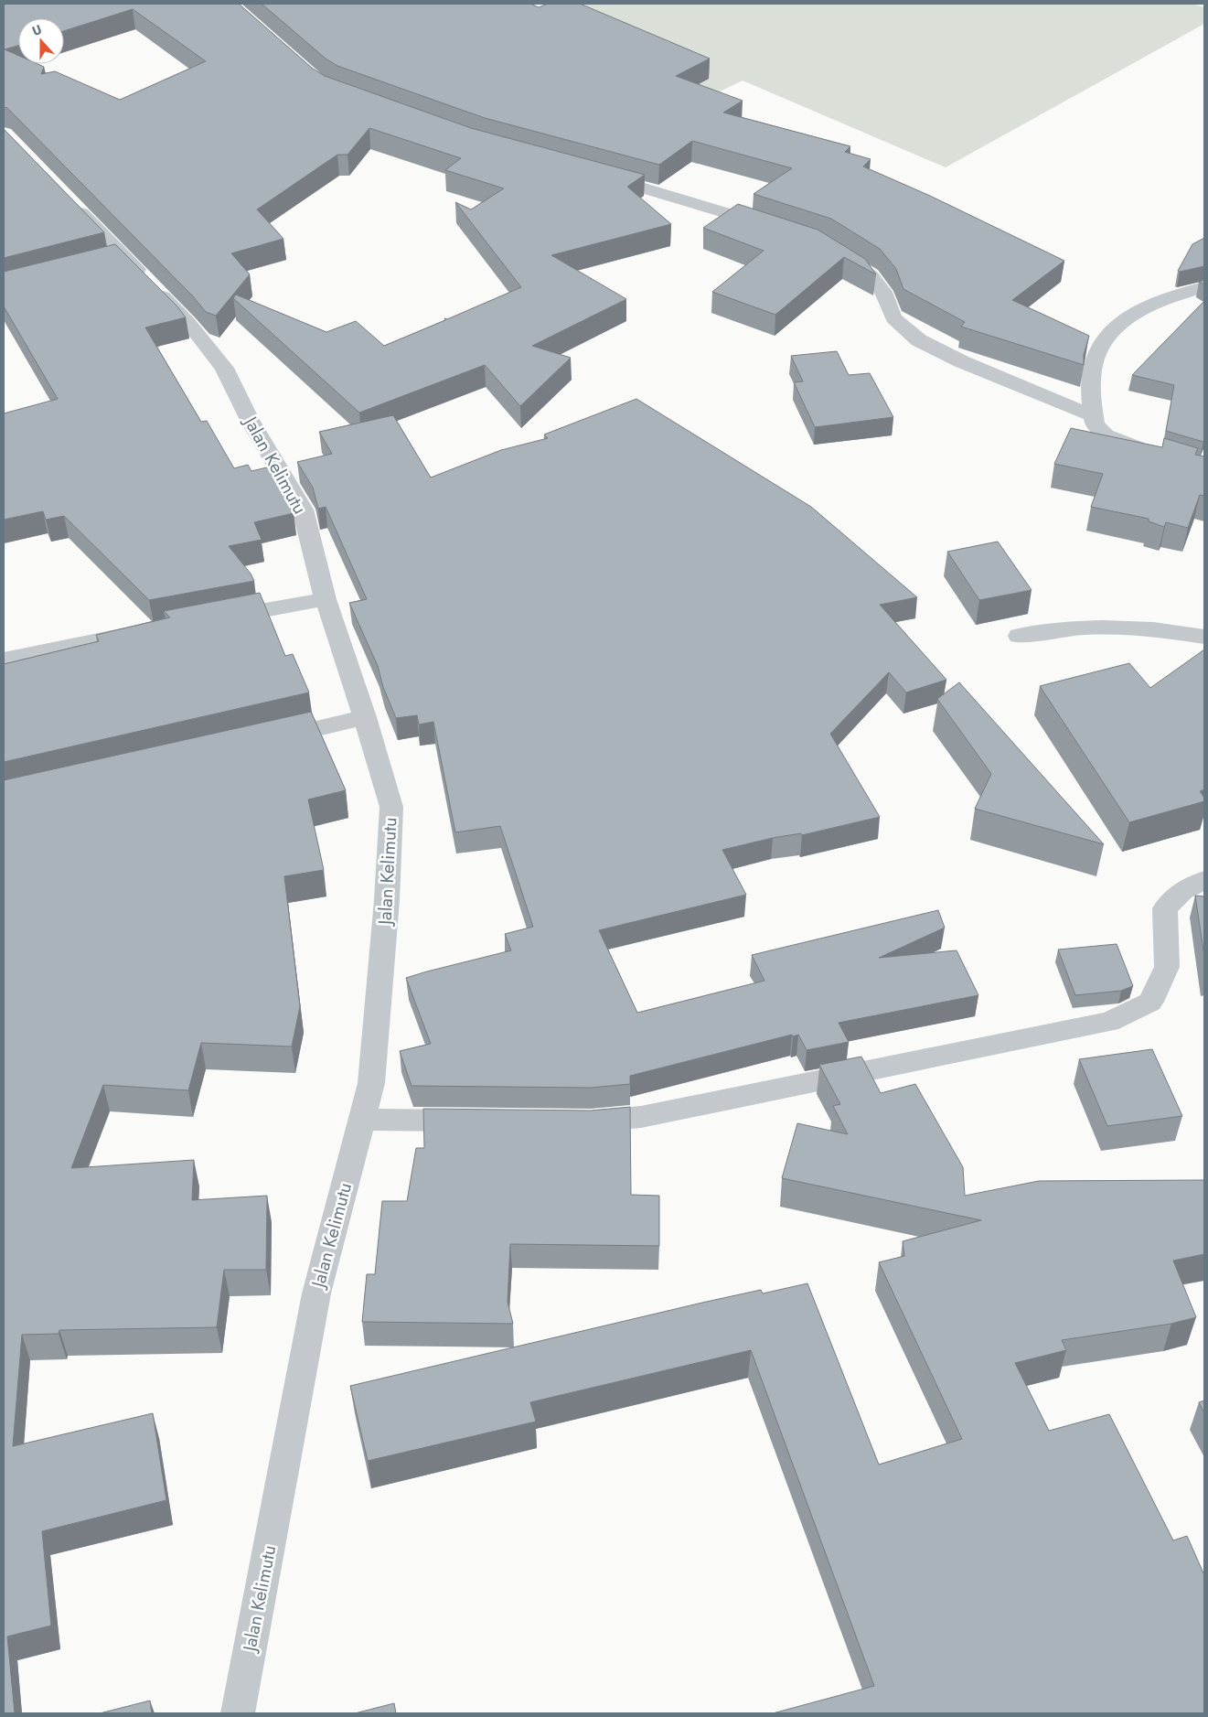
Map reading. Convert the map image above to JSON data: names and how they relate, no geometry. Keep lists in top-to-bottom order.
{
  "streets": {
    "street": ["Jalan Kelimutu"]
  },
  "north": "top"
}
